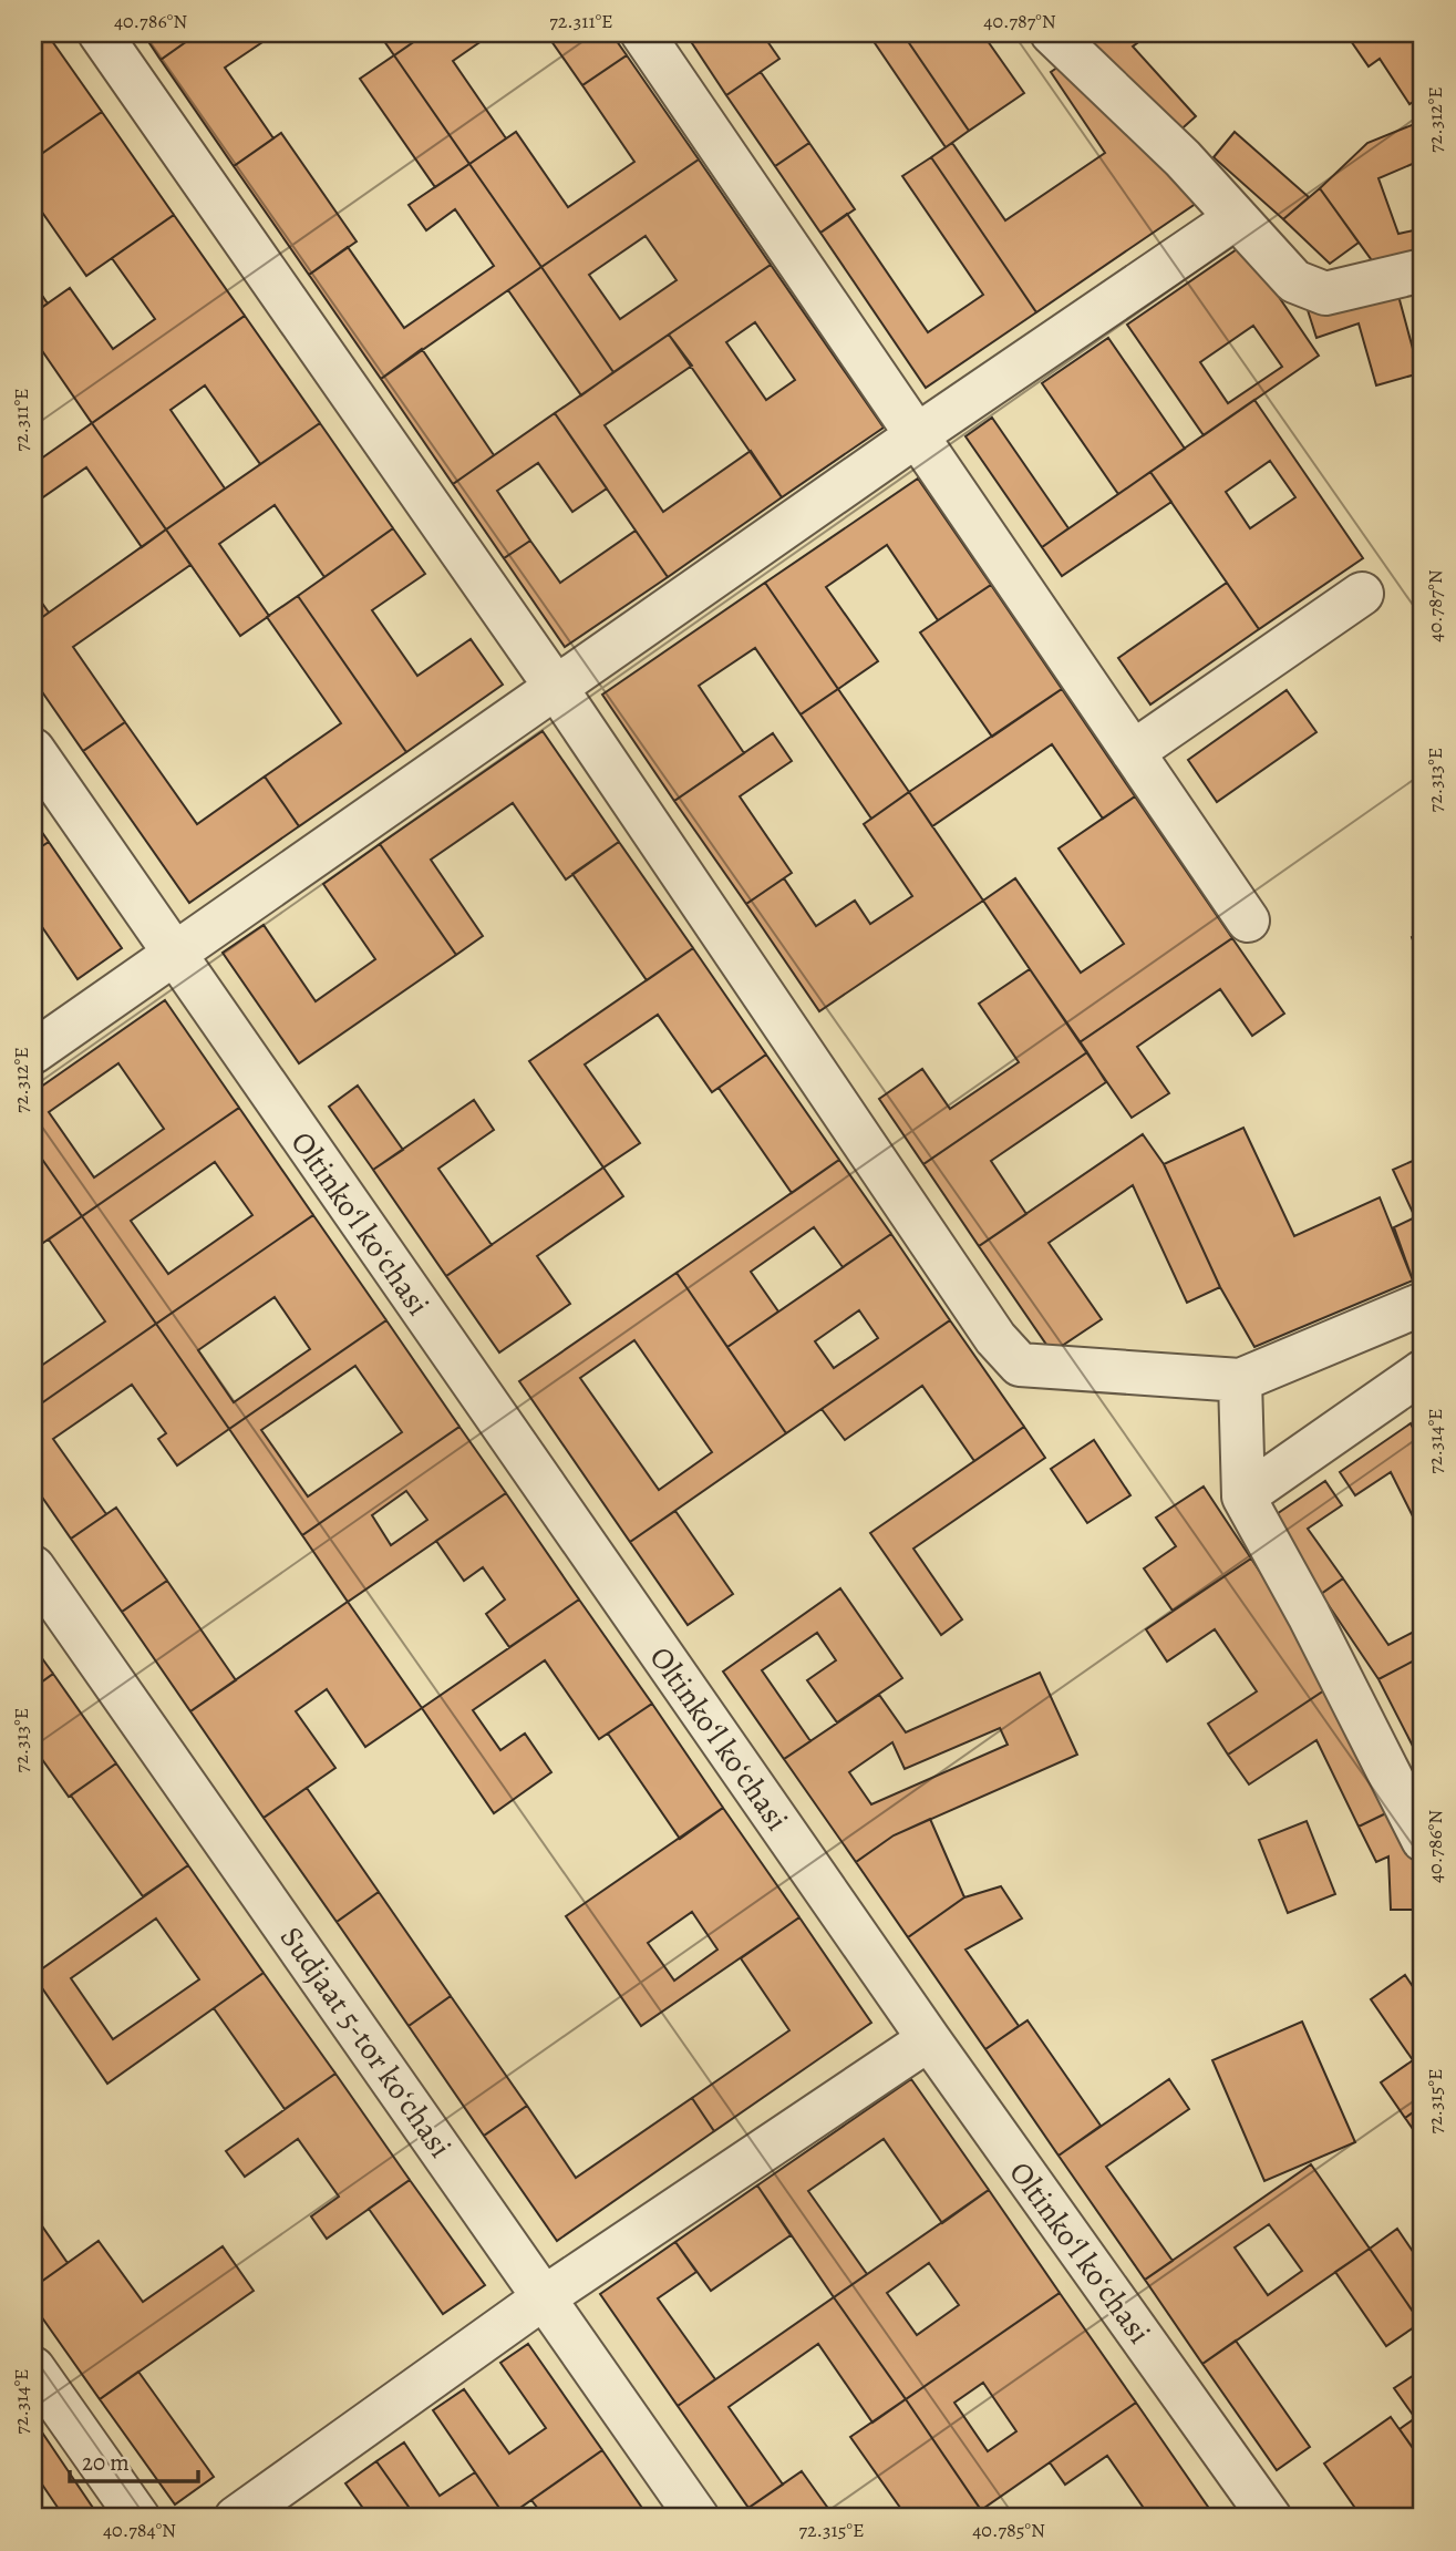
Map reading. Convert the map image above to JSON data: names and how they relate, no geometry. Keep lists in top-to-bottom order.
{
  "streets": {
    "street": ["Oltinkoʻl koʻchasi", "Sudjaat 5-tor koʻchasi"]
  },
  "scale_bar": "20 m",
  "coordinates": [
    "40.786°N",
    "72.311°E",
    "40.787°N",
    "72.312°E",
    "72.313°E",
    "72.314°E",
    "72.315°E",
    "40.784°N",
    "40.785°N"
  ]
}
